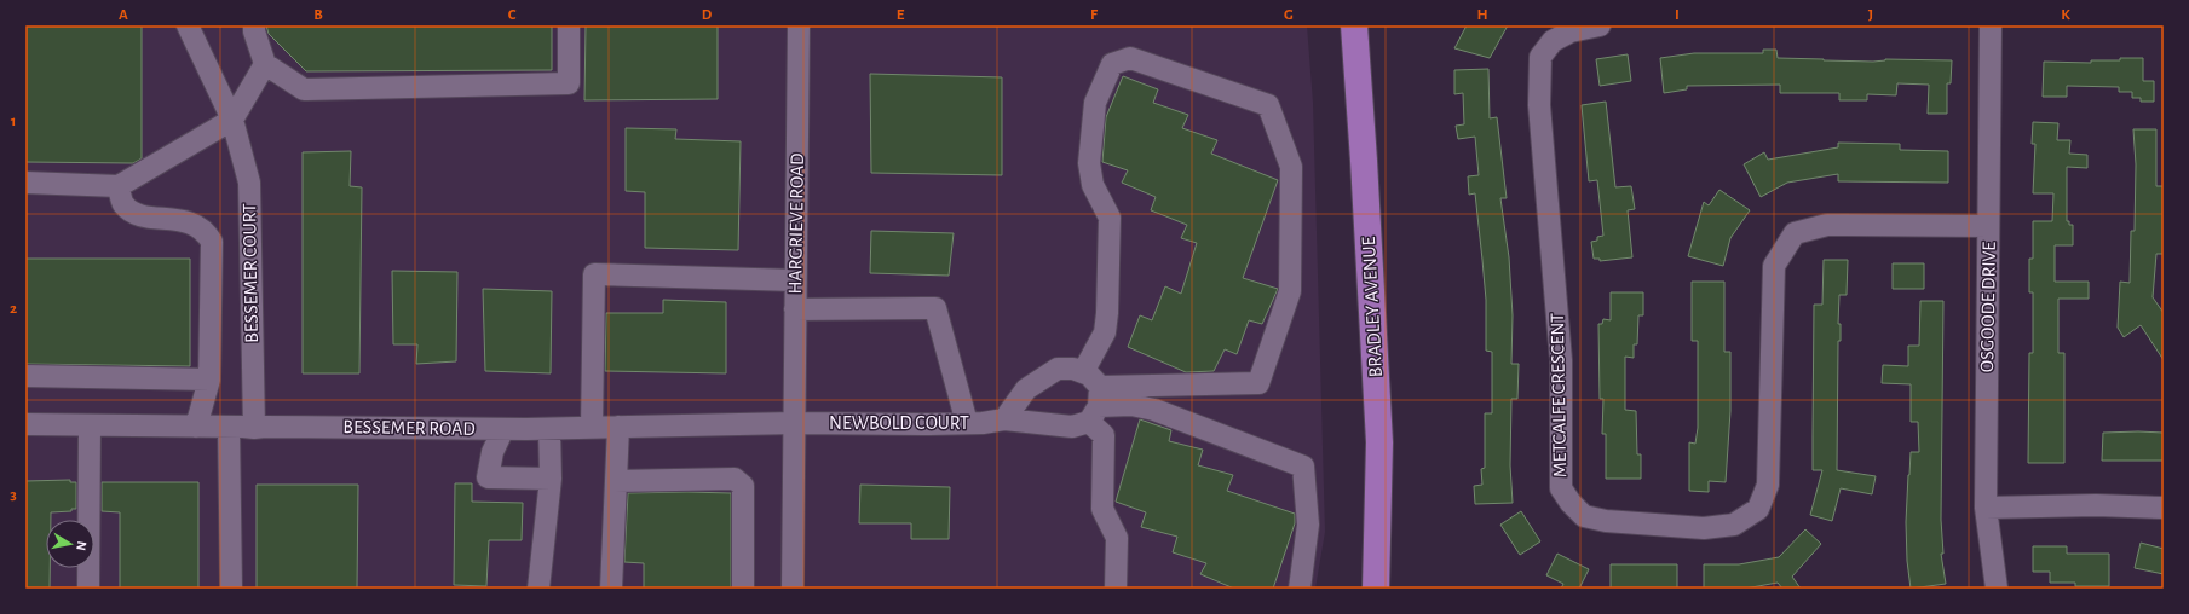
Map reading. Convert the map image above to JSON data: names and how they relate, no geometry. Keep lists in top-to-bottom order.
{
  "streets": {
    "main road": ["BRADLEY AVENUE"],
    "street": [
      "HARGRIEVE ROAD",
      "BESSEMER COURT",
      "OSGOODE DRIVE",
      "METCALFE CRESCENT",
      "NEWBOLD COURT",
      "BESSEMER ROAD"
    ]
  },
  "crossings": [
    ["HARGRIEVE ROAD", "NEWBOLD COURT"],
    ["HARGRIEVE ROAD", "BESSEMER ROAD"],
    ["BESSEMER COURT", "BESSEMER ROAD"],
    ["OSGOODE DRIVE", "METCALFE CRESCENT"],
    ["NEWBOLD COURT", "BESSEMER ROAD"]
  ],
  "north": "right",
  "grid": {
    "columns": [
      "A",
      "B",
      "C",
      "D",
      "E",
      "F",
      "G",
      "H",
      "I",
      "J",
      "K"
    ],
    "rows": ["1", "2", "3"]
  }
}
